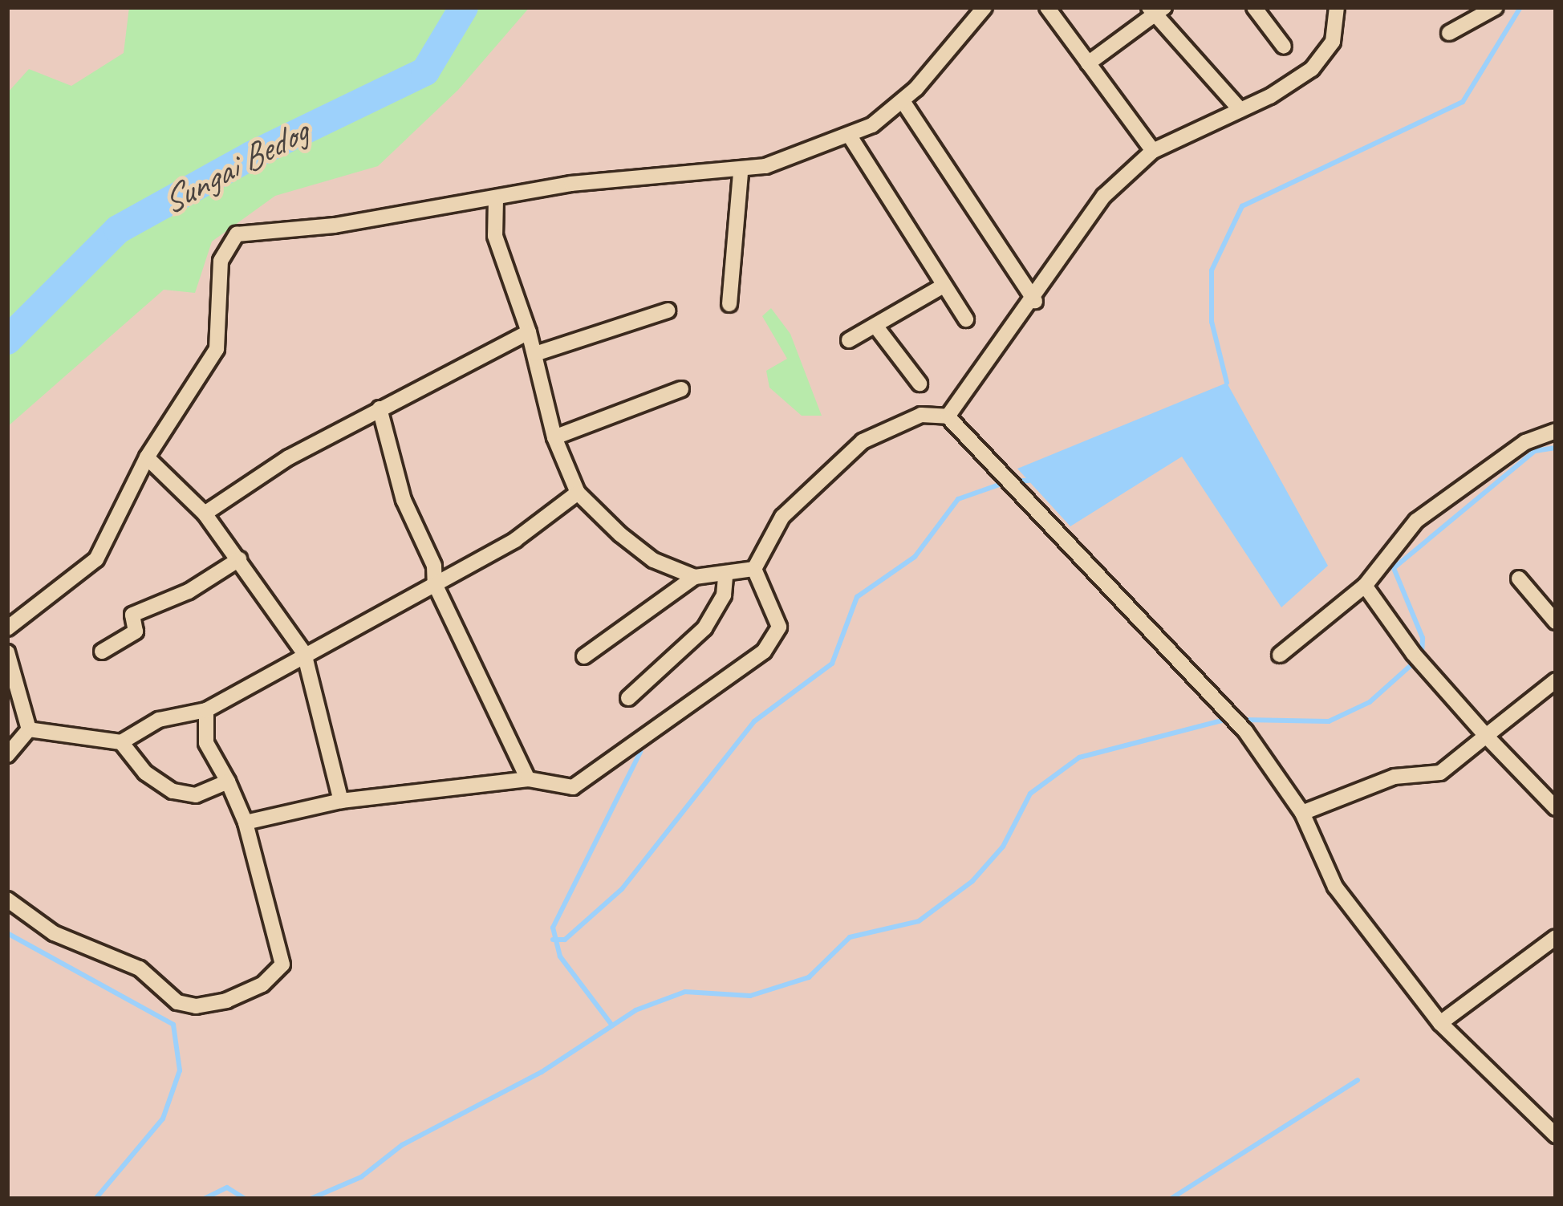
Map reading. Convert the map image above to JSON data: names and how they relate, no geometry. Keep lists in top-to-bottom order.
{
  "water": ["Sungai Bedog"]
}
